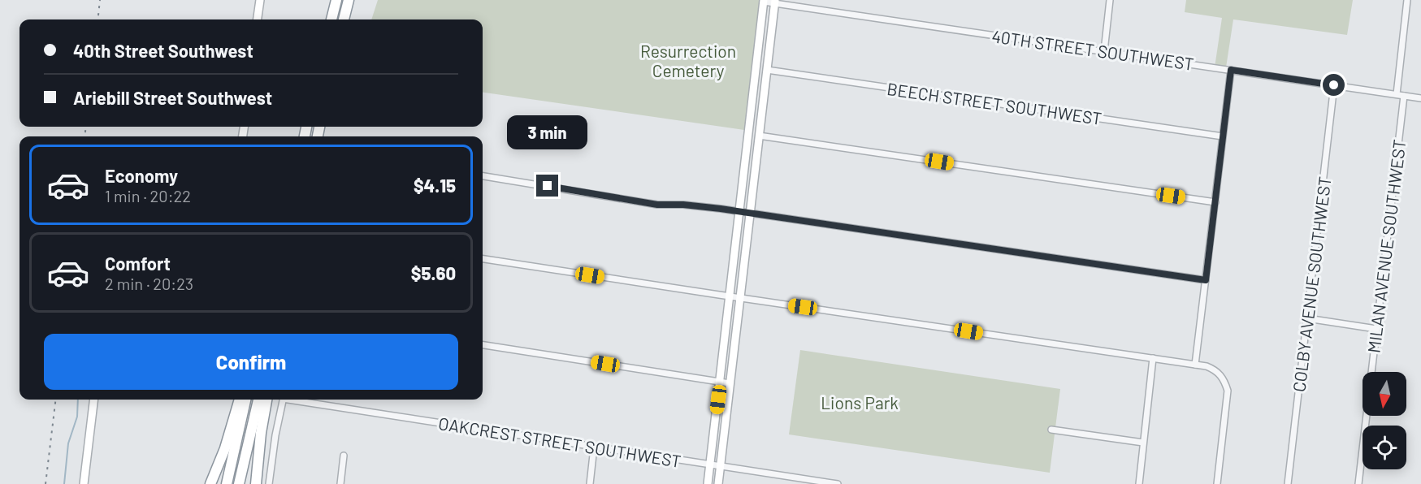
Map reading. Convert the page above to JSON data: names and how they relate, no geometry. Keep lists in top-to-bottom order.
{
  "streets": {
    "street": [
      "40TH STREET SOUTHWEST",
      "BEECH STREET SOUTHWEST",
      "MILAN AVENUE SOUTHWEST",
      "COLBY AVENUE SOUTHWEST",
      "OAKCREST STREET SOUTHWEST"
    ]
  },
  "crossings": [
    ["40TH STREET SOUTHWEST", "MILAN AVENUE SOUTHWEST"],
    ["40TH STREET SOUTHWEST", "COLBY AVENUE SOUTHWEST"]
  ],
  "parks": ["Resurrection Cemetery", "Lions Park"],
  "north": "bottom",
  "page": {
    "banner": ["40th Street Southwest", "Ariebill Street Southwest"],
    "bubble": "3 min",
    "list": [
      {
        "name": "Economy",
        "note": "1 min · 20:22",
        "value": "$4.15"
      },
      {
        "name": "Comfort",
        "note": "2 min · 20:23",
        "value": "$5.60"
      }
    ],
    "buttons": "Confirm"
  }
}
